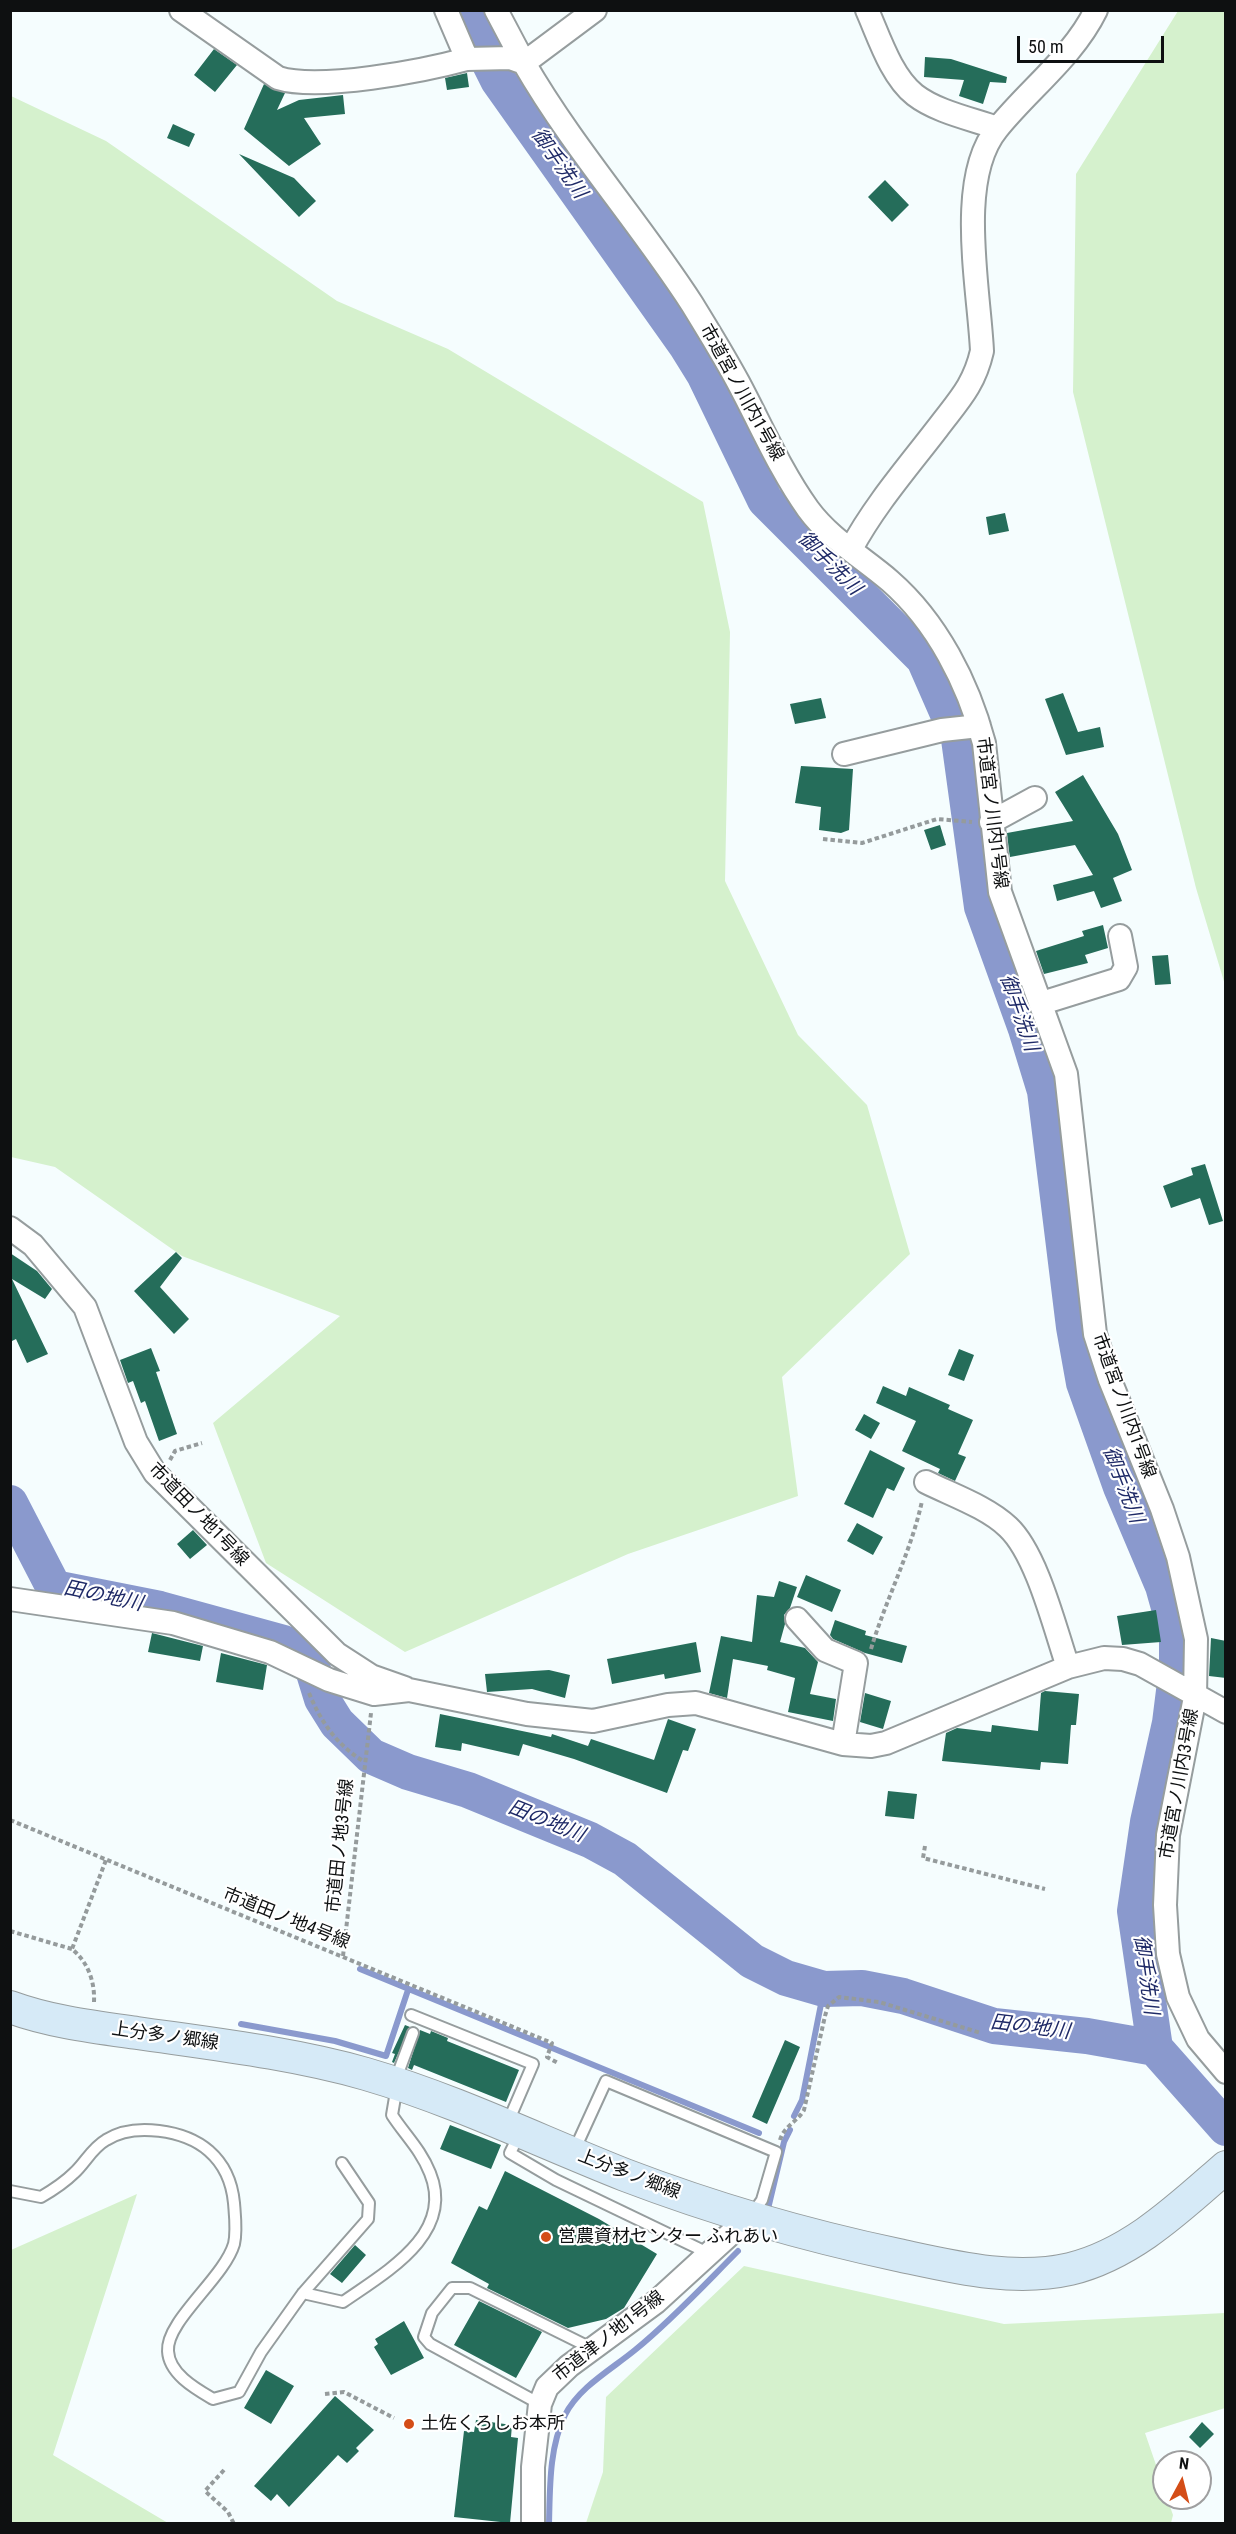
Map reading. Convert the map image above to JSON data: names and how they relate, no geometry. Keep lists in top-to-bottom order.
{
  "streets": {
    "main road": ["上分多ノ郷線"],
    "street": [
      "市道宮ノ川内1号線",
      "市道田ノ地1号線",
      "市道宮ノ川内3号線",
      "市道津ノ地1号線"
    ],
    "path": ["市道田ノ地3号線", "市道田ノ地4号線"]
  },
  "crossings": [
    ["市道宮ノ川内1号線", "市道宮ノ川内3号線"],
    ["市道田ノ地3号線", "市道田ノ地4号線"],
    ["上分多ノ郷線", "市道津ノ地1号線"]
  ],
  "water": ["御手洗川", "田の地川"],
  "places": ["営農資材センター ふれあい", "土佐くろしお本所"],
  "scale_bar": "50 m",
  "north": "top"
}
